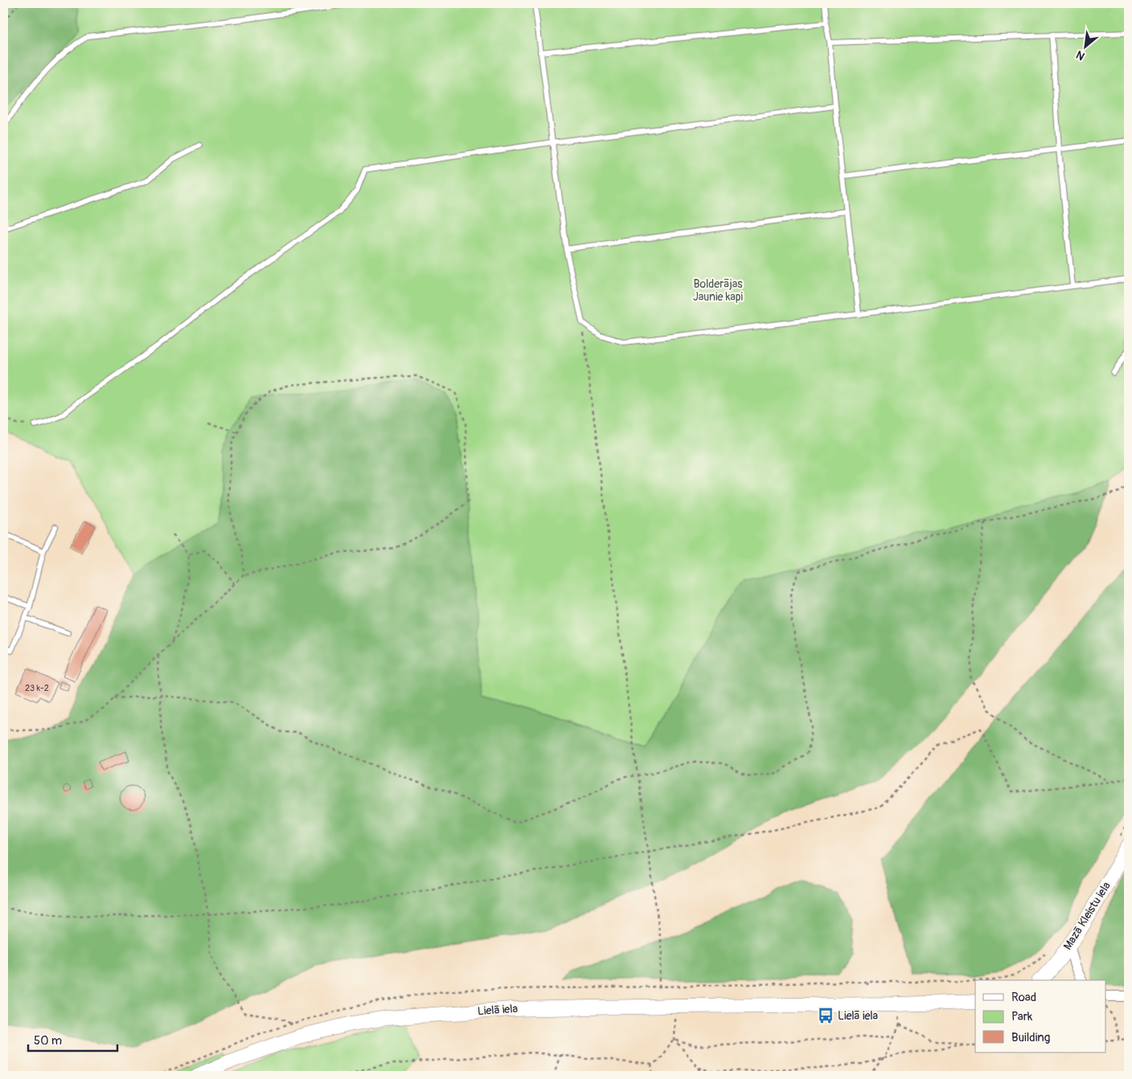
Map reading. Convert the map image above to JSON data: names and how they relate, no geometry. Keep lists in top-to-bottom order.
{
  "streets": {
    "main road": ["Mazā Kleistu iela", "Lielā iela"]
  },
  "parks": ["Bolderājas Jaunie kapi"],
  "places": {
    "bus stop": ["Lielā iela"]
  },
  "house_numbers": ["23 k-2"],
  "legend": ["Road", "Park", "Building"],
  "scale_bar": "50 m",
  "north": "bottom left"
}
